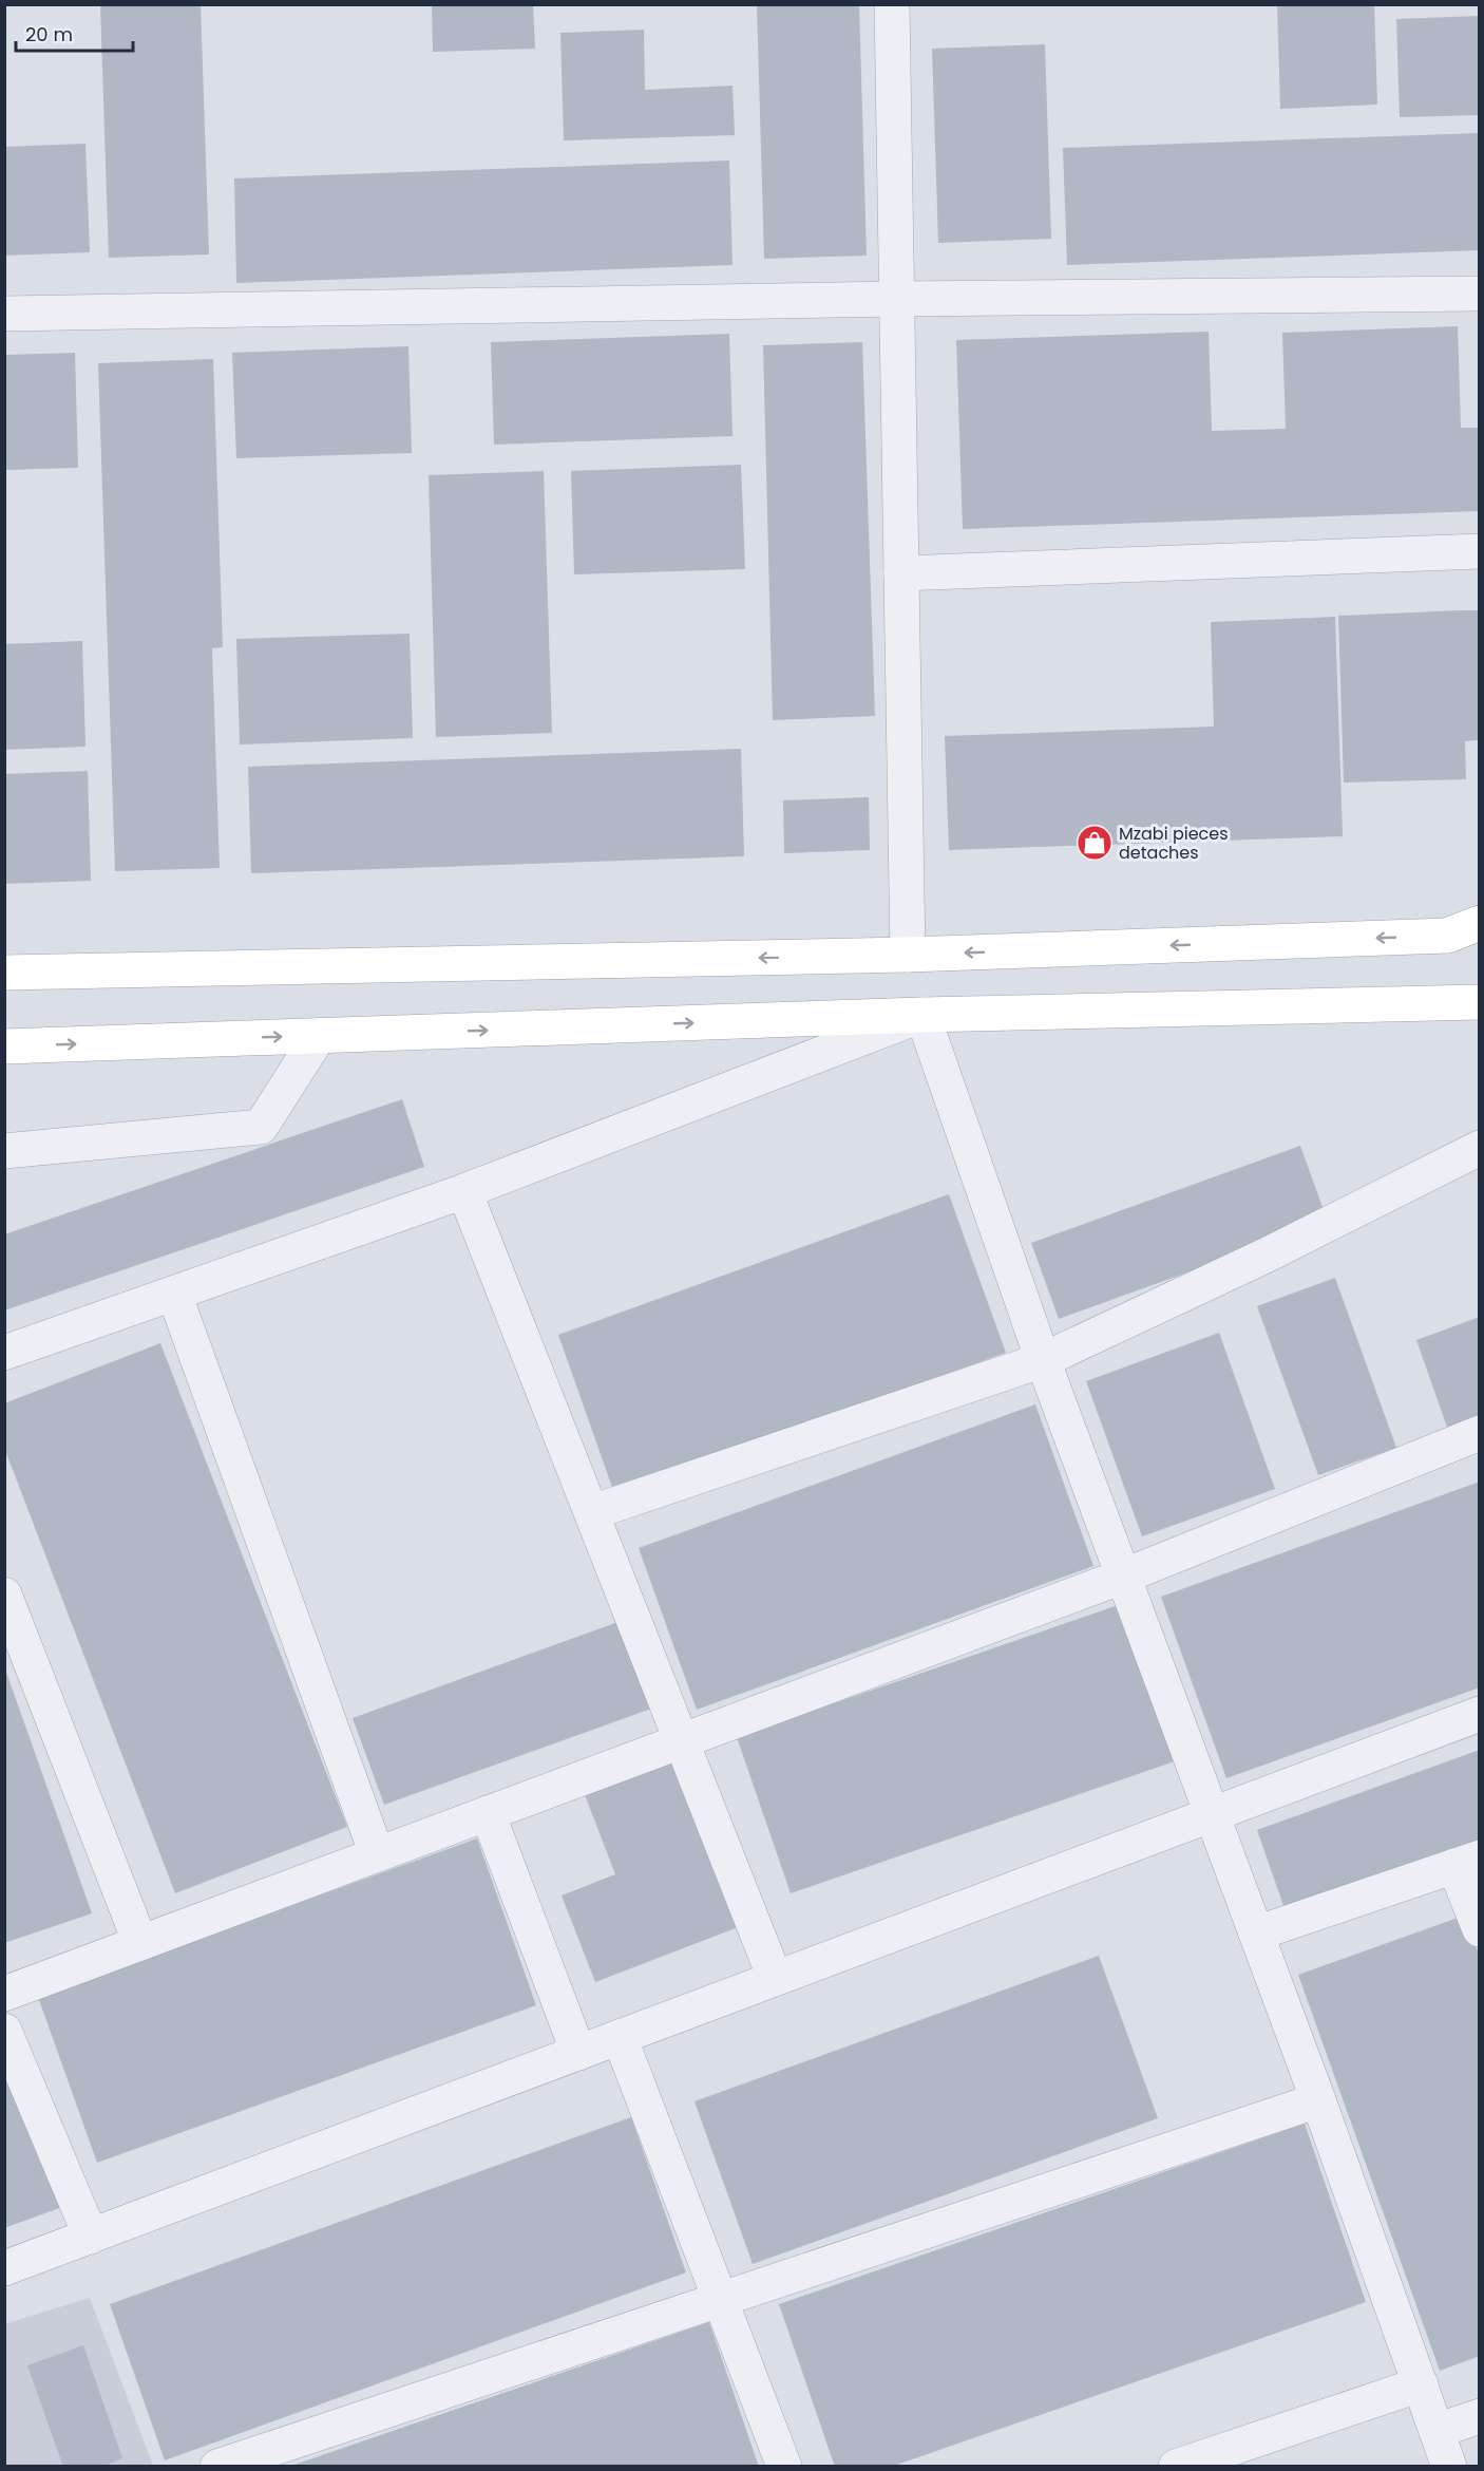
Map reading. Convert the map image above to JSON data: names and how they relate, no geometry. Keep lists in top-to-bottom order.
{
  "places": {
    "shop": ["Mzabi pieces detaches"]
  },
  "scale_bar": "20 m"
}
